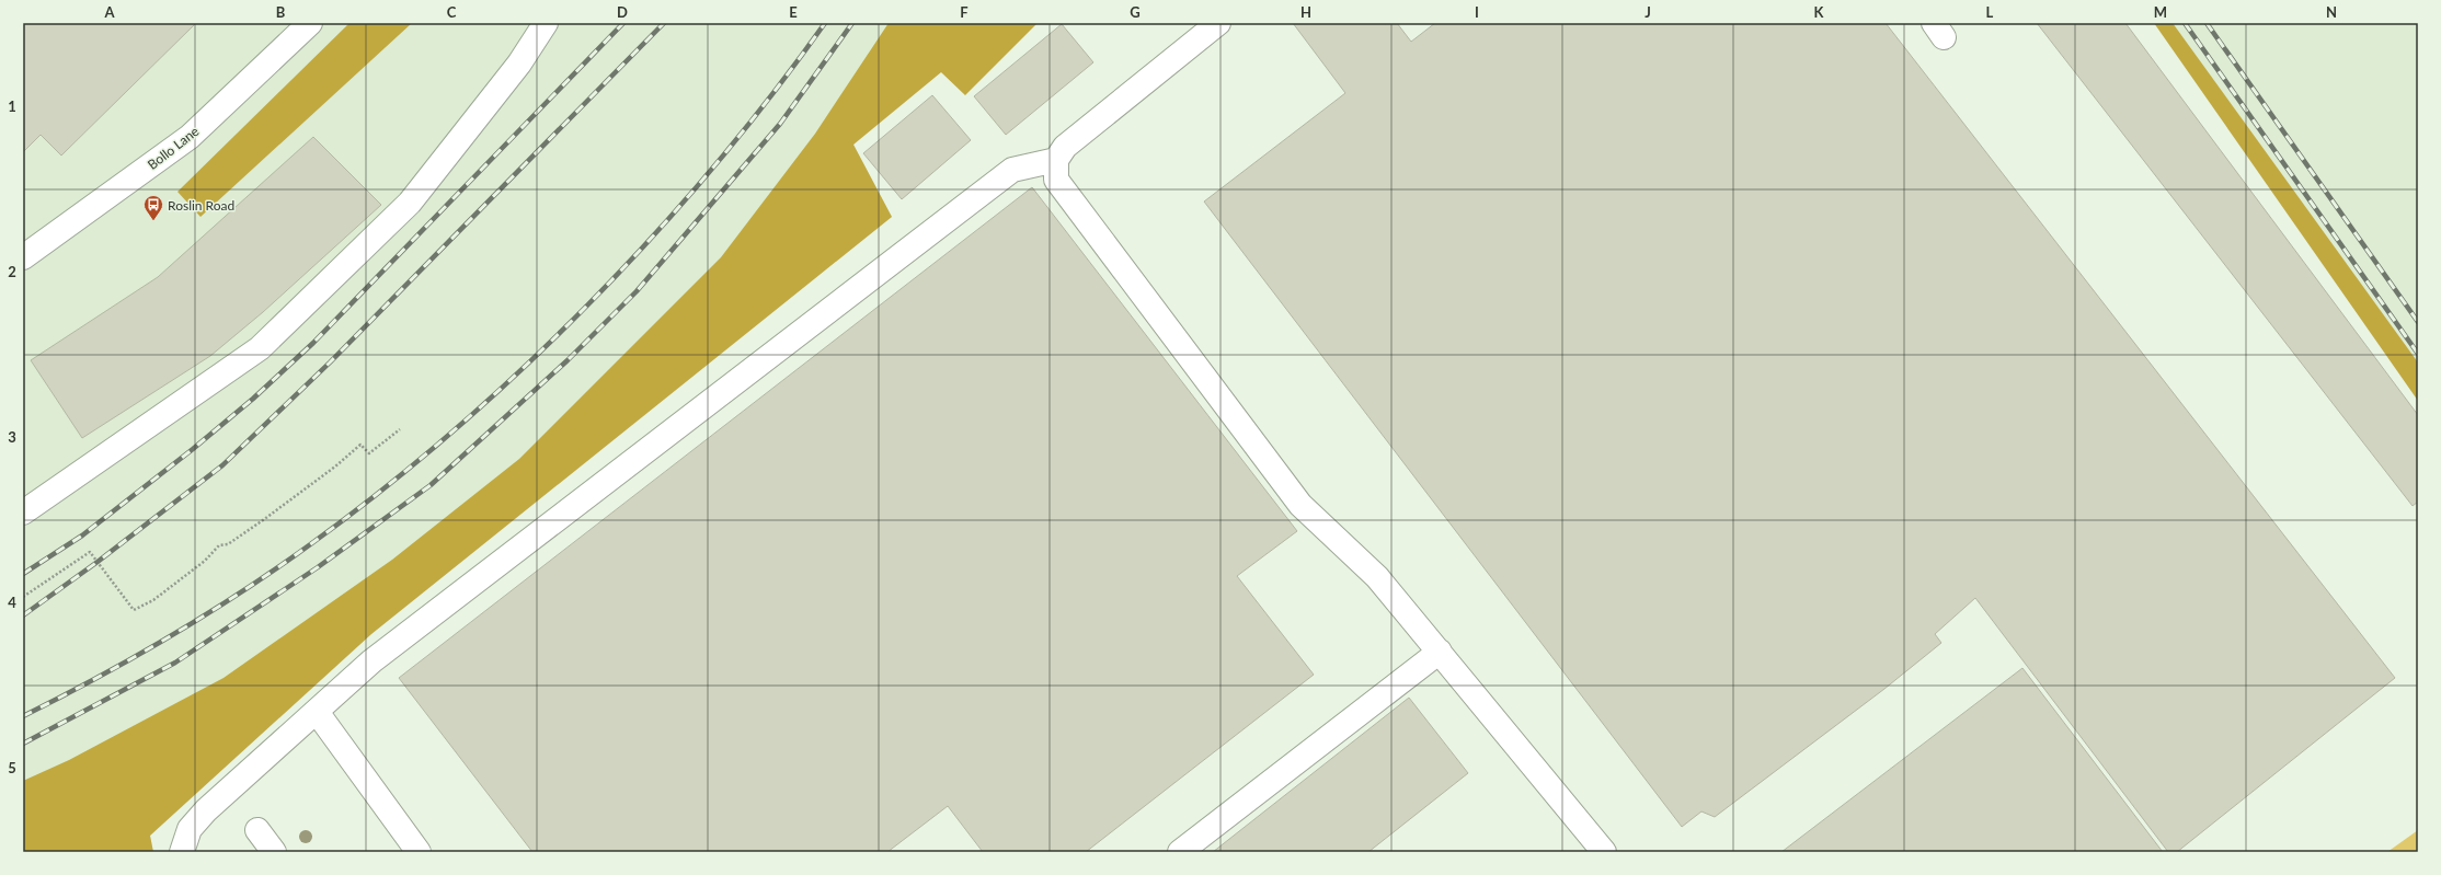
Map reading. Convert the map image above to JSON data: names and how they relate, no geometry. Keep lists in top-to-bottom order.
{
  "streets": {
    "street": ["Bollo Lane"]
  },
  "places": {
    "bus stop": ["Roslin Road"]
  },
  "grid": {
    "columns": [
      "A",
      "B",
      "C",
      "D",
      "E",
      "F",
      "G",
      "H",
      "I",
      "J",
      "K",
      "L",
      "M",
      "N"
    ],
    "rows": [
      "1",
      "2",
      "3",
      "4",
      "5"
    ]
  }
}
